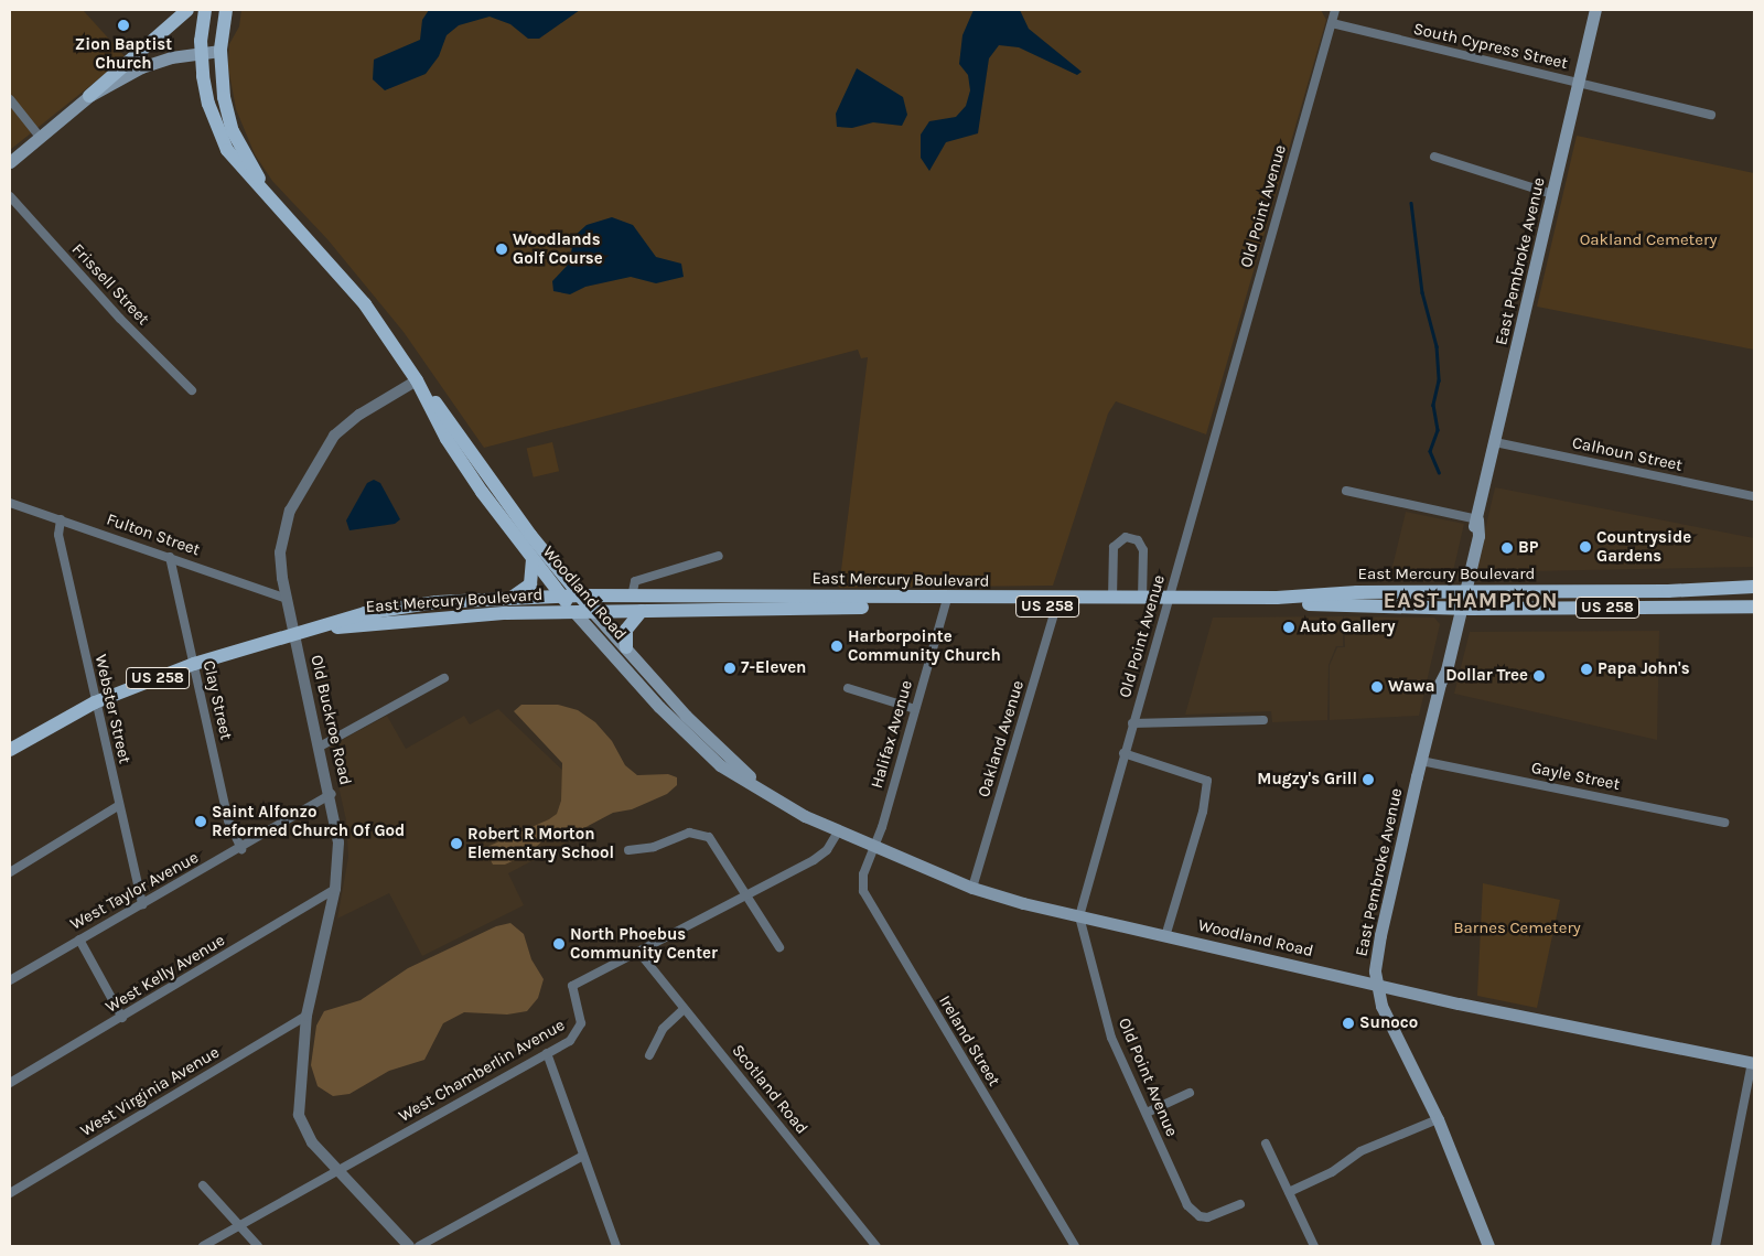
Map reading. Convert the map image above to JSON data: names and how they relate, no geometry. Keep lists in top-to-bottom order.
{
  "streets": {
    "main road": [
      "East Pembroke Avenue",
      "East Mercury Boulevard",
      "Woodland Road",
      "US 258"
    ],
    "street": [
      "South Cypress Street",
      "Old Point Avenue",
      "Frissell Street",
      "Calhoun Street",
      "Fulton Street",
      "Clay Street",
      "Webster Street",
      "Old Buckroe Road",
      "Halifax Avenue",
      "Oakland Avenue",
      "Gayle Street",
      "West Taylor Avenue",
      "West Kelly Avenue",
      "Ireland Street",
      "West Chamberlin Avenue",
      "Scotland Road",
      "West Virginia Avenue"
    ]
  },
  "crossings": [
    ["South Cypress Street", "Old Point Avenue"],
    ["South Cypress Street", "East Pembroke Avenue"],
    ["Old Point Avenue", "East Mercury Boulevard"],
    ["Old Point Avenue", "Woodland Road"],
    ["East Pembroke Avenue", "Calhoun Street"],
    ["East Pembroke Avenue", "East Mercury Boulevard"],
    ["East Pembroke Avenue", "Woodland Road"],
    ["East Pembroke Avenue", "Gayle Street"],
    ["Fulton Street", "Clay Street"],
    ["Fulton Street", "Webster Street"],
    ["Fulton Street", "Old Buckroe Road"],
    ["East Mercury Boulevard", "Woodland Road"],
    ["East Mercury Boulevard", "Clay Street"],
    ["East Mercury Boulevard", "Webster Street"],
    ["East Mercury Boulevard", "Old Buckroe Road"],
    ["East Mercury Boulevard", "Halifax Avenue"],
    ["East Mercury Boulevard", "Oakland Avenue"],
    ["Woodland Road", "Old Buckroe Road"],
    ["Woodland Road", "Halifax Avenue"],
    ["Woodland Road", "Oakland Avenue"],
    ["Woodland Road", "Ireland Street"],
    ["Woodland Road", "West Chamberlin Avenue"],
    ["Clay Street", "West Taylor Avenue"],
    ["Webster Street", "West Taylor Avenue"],
    ["Old Buckroe Road", "West Taylor Avenue"],
    ["Old Buckroe Road", "West Kelly Avenue"],
    ["Old Buckroe Road", "West Chamberlin Avenue"],
    ["Old Buckroe Road", "West Virginia Avenue"],
    ["Halifax Avenue", "Ireland Street"],
    ["West Chamberlin Avenue", "Scotland Road"]
  ],
  "districts": ["EAST HAMPTON"],
  "parks": ["Oakland Cemetery", "Barnes Cemetery"],
  "places": [
    "Zion Baptist Church",
    "Woodlands Golf Course",
    "Countryside Gardens",
    "BP",
    "Auto Gallery",
    "Harborpointe Community Church",
    "7-Eleven",
    "Papa John's",
    "Dollar Tree",
    "Wawa",
    "Mugzy's Grill",
    "Saint Alfonzo Reformed Church Of God",
    "Robert R Morton Elementary School",
    "North Phoebus Community Center",
    "Sunoco"
  ]
}
